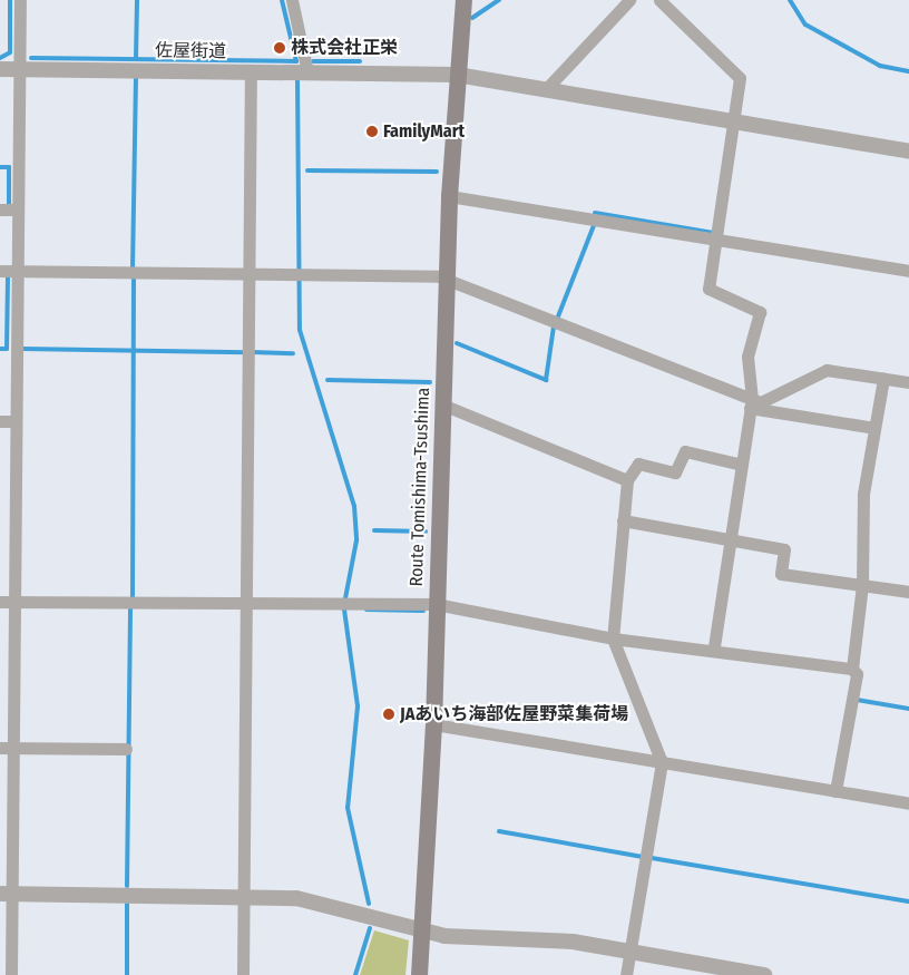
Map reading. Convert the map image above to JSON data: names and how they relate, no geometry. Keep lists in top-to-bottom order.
{
  "streets": {
    "main road": ["Route Tomishima-Tsushima"],
    "street": ["佐屋街道"]
  },
  "crossings": [
    ["佐屋街道", "Route Tomishima-Tsushima"]
  ],
  "places": ["株式会社正栄", "FamilyMart", "JAあいち海部佐屋野菜集荷場"]
}
